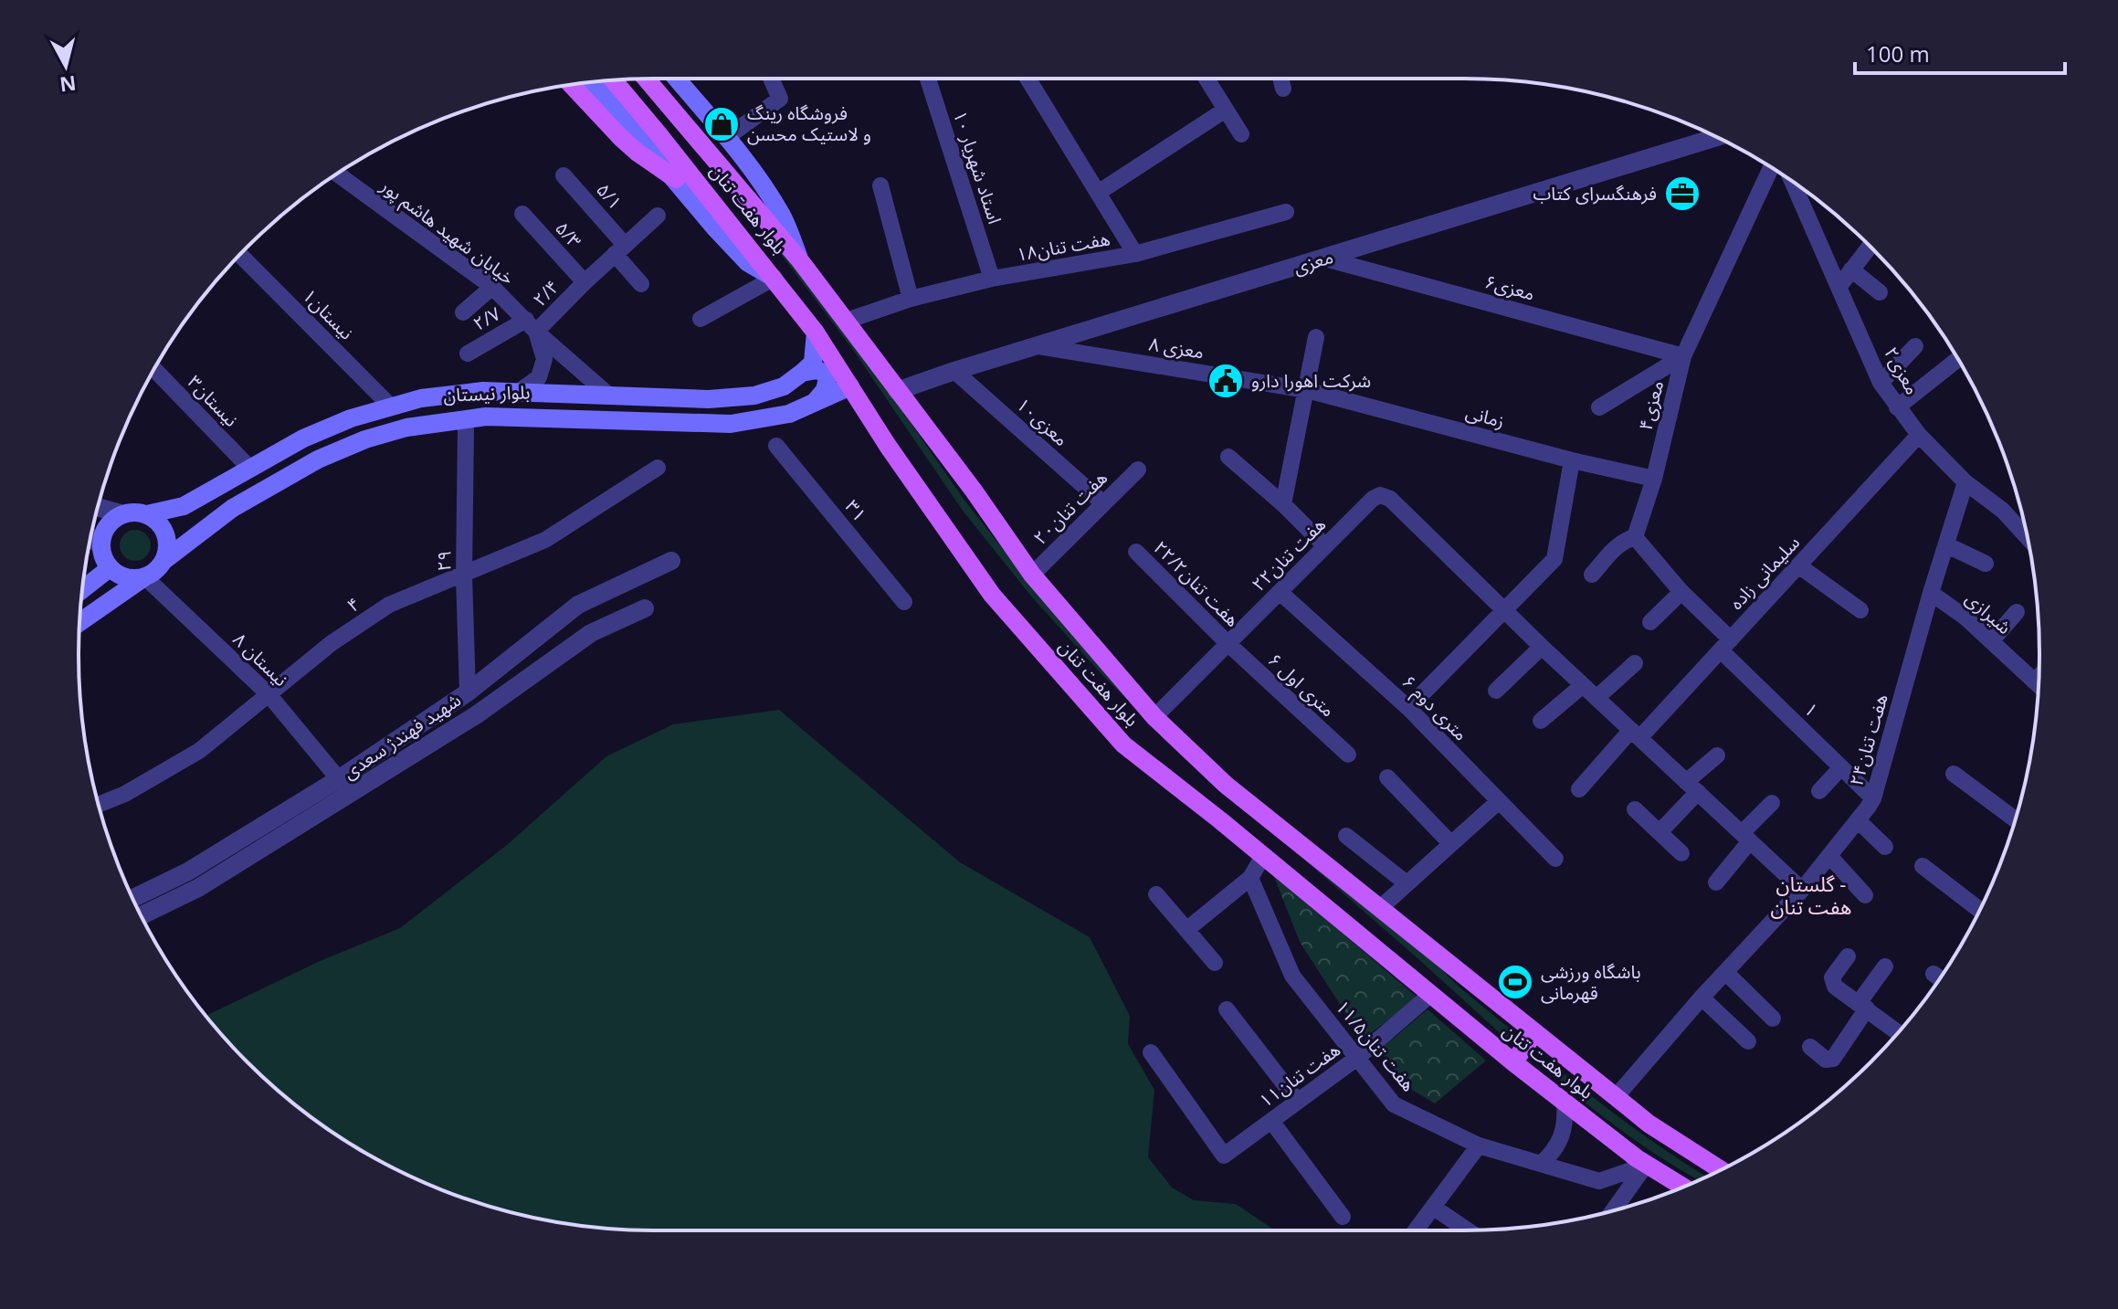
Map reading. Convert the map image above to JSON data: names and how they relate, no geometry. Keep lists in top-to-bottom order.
{
  "streets": {
    "main road": ["بلوار هفت تنان", "بلوار نیستان"],
    "street": [
      "استاد شهریار ۱۰",
      "۵/۱",
      "خیابان شهید هاشم پور",
      "۵/۳",
      "هفت تنان۱۸",
      "معزی",
      "۶معزی",
      "۲/۴",
      "۱نیستان",
      "۲/۷",
      "معزی ۸",
      "۲معزی",
      "۳نیستان",
      "۴معزی",
      "زمانی",
      "۱۰معزی",
      "هفت تنان۲۰",
      "۳۱",
      "۲۲هفت تنان",
      "۲۹",
      "سلیمانی زاده",
      "۲۲/۲هفت تنان",
      "۴",
      "شیرازی",
      "نیستان ۸",
      "۶ متری اول",
      "۶ متری دوم",
      "۱",
      "شهید فهندژ سعدی",
      "هفت تنان۲۴",
      "۱۱/۵هفت تنان",
      "هفت تنان۱۱"
    ]
  },
  "crossings": [
    ["استاد شهریار ۱۰", "هفت تنان۱۸"],
    ["۵/۱", "۲/۴"],
    ["بلوار هفت تنان", "هفت تنان۱۸"],
    ["بلوار هفت تنان", "معزی"],
    ["بلوار هفت تنان", "بلوار نیستان"],
    ["بلوار هفت تنان", "هفت تنان۲۰"],
    ["بلوار هفت تنان", "۲۲هفت تنان"],
    ["بلوار هفت تنان", "هفت تنان۲۴"],
    ["بلوار هفت تنان", "۱۱/۵هفت تنان"],
    ["بلوار هفت تنان", "هفت تنان۱۱"],
    ["خیابان شهید هاشم پور", "۲/۴"],
    ["خیابان شهید هاشم پور", "۲/۷"],
    ["خیابان شهید هاشم پور", "بلوار نیستان"],
    ["۵/۳", "۲/۴"],
    ["معزی", "۶معزی"],
    ["معزی", "معزی ۸"],
    ["معزی", "۱۰معزی"],
    ["۶معزی", "۴معزی"],
    ["۲/۴", "۲/۷"],
    ["۱نیستان", "بلوار نیستان"],
    ["معزی ۸", "زمانی"],
    ["۲معزی", "سلیمانی زاده"],
    ["۲معزی", "هفت تنان۲۴"],
    ["بلوار نیستان", "۳نیستان"],
    ["بلوار نیستان", "نیستان ۸"],
    ["۴معزی", "زمانی"],
    ["۱۰معزی", "هفت تنان۲۰"],
    ["۲۲هفت تنان", "۲۲/۲هفت تنان"],
    ["۲۲هفت تنان", "۶ متری اول"],
    ["۲۲هفت تنان", "۶ متری دوم"],
    ["۲۹", "۴"],
    ["۲۹", "شهید فهندژ سعدی"],
    ["سلیمانی زاده", "۱"],
    ["۲۲/۲هفت تنان", "۶ متری اول"],
    ["۴", "نیستان ۸"],
    ["شیرازی", "هفت تنان۲۴"],
    ["نیستان ۸", "شهید فهندژ سعدی"],
    ["۱", "هفت تنان۲۴"],
    ["۱۱/۵هفت تنان", "هفت تنان۱۱"]
  ],
  "districts": ["گلستان - هفت تنان"],
  "places": {
    "shop": ["فروشگاه رینگ و لاستیک محسن"],
    "office": ["فرهنگسرای کتاب"],
    "public building": ["شرکت اهورا دارو"],
    "sports": ["باشگاه ورزشی قهرمانی"]
  },
  "scale_bar": "100 m",
  "north": "bottom"
}
